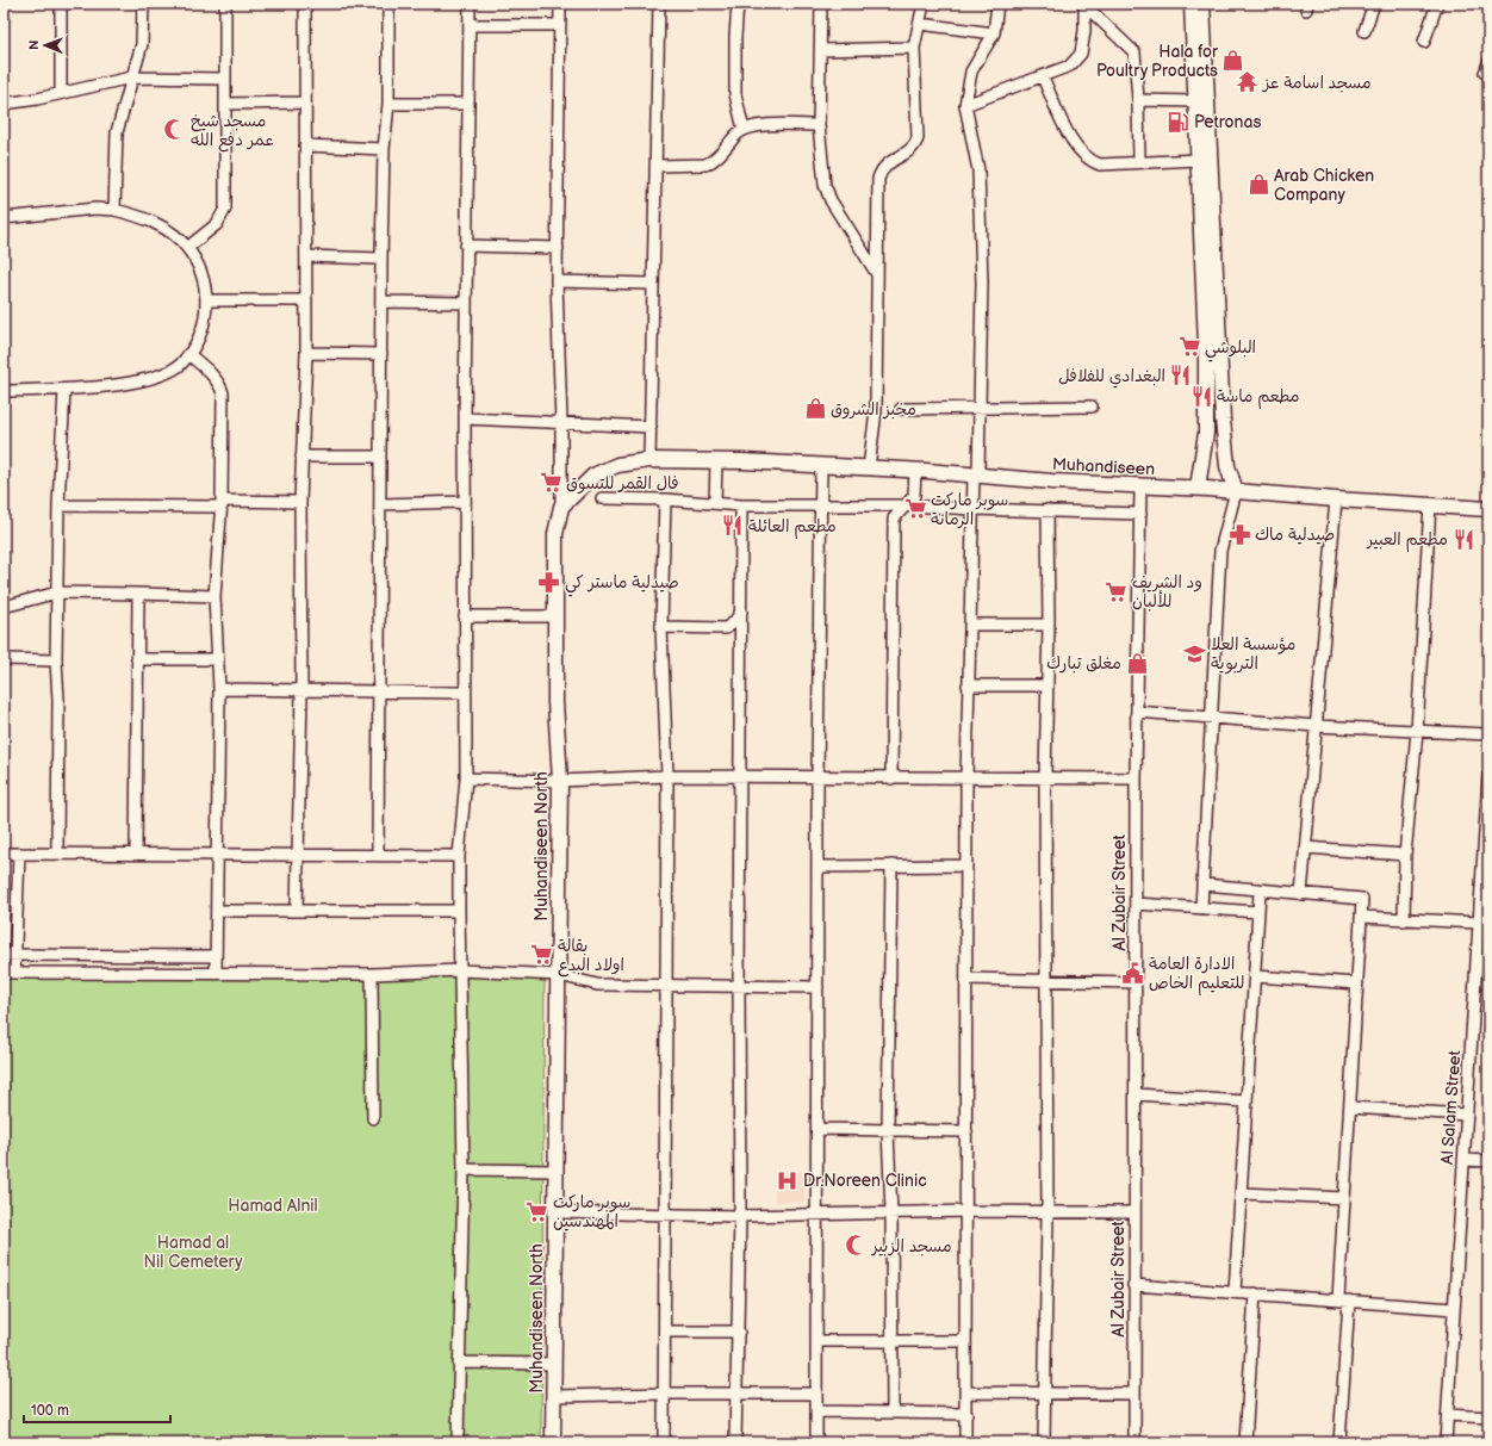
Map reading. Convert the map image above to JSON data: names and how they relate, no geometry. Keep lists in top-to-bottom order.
{
  "streets": {
    "main road": ["Muhandiseen", "Muhandiseen North"],
    "street": ["Al Zubair Street", "Al Salam Street"]
  },
  "crossings": [
    ["Muhandiseen", "Al Zubair Street"]
  ],
  "parks": ["Hamad Alnil", "Hamad al Nil Cemetery"],
  "places": {
    "shop": [
      "Hala for Poultry Products",
      "Arab Chicken Company",
      "مخبز الشروق",
      "مغلق تبارك"
    ],
    "temple": ["مسجد اسامة عز"],
    "fuel station": ["Petronas"],
    "mosque": ["مسجد شيخ عمر دفع الله", "مسجد الزبير"],
    "supermarket": [
      "البلوشي",
      "فال القمر للتسوق",
      "سوبر ماركت الرمانة",
      "ود الشريف للألبان",
      "بقالة اولاد البدع",
      "سوبر ماركت المهندسين"
    ],
    "restaurant": [
      "البغدادي للفلافل",
      "مطعم ماسة",
      "مطعم العائلة",
      "مطعم العبير"
    ],
    "pharmacy": ["صيدلية ماك", "صيدلية ماستر كي"],
    "school or university": ["مؤسسة العلا التربوية"],
    "public building": ["الادارة العامة للتعليم الخاص"],
    "hospital": ["Dr.Noreen Clinic"]
  },
  "scale_bar": "100 m",
  "north": "left"
}
